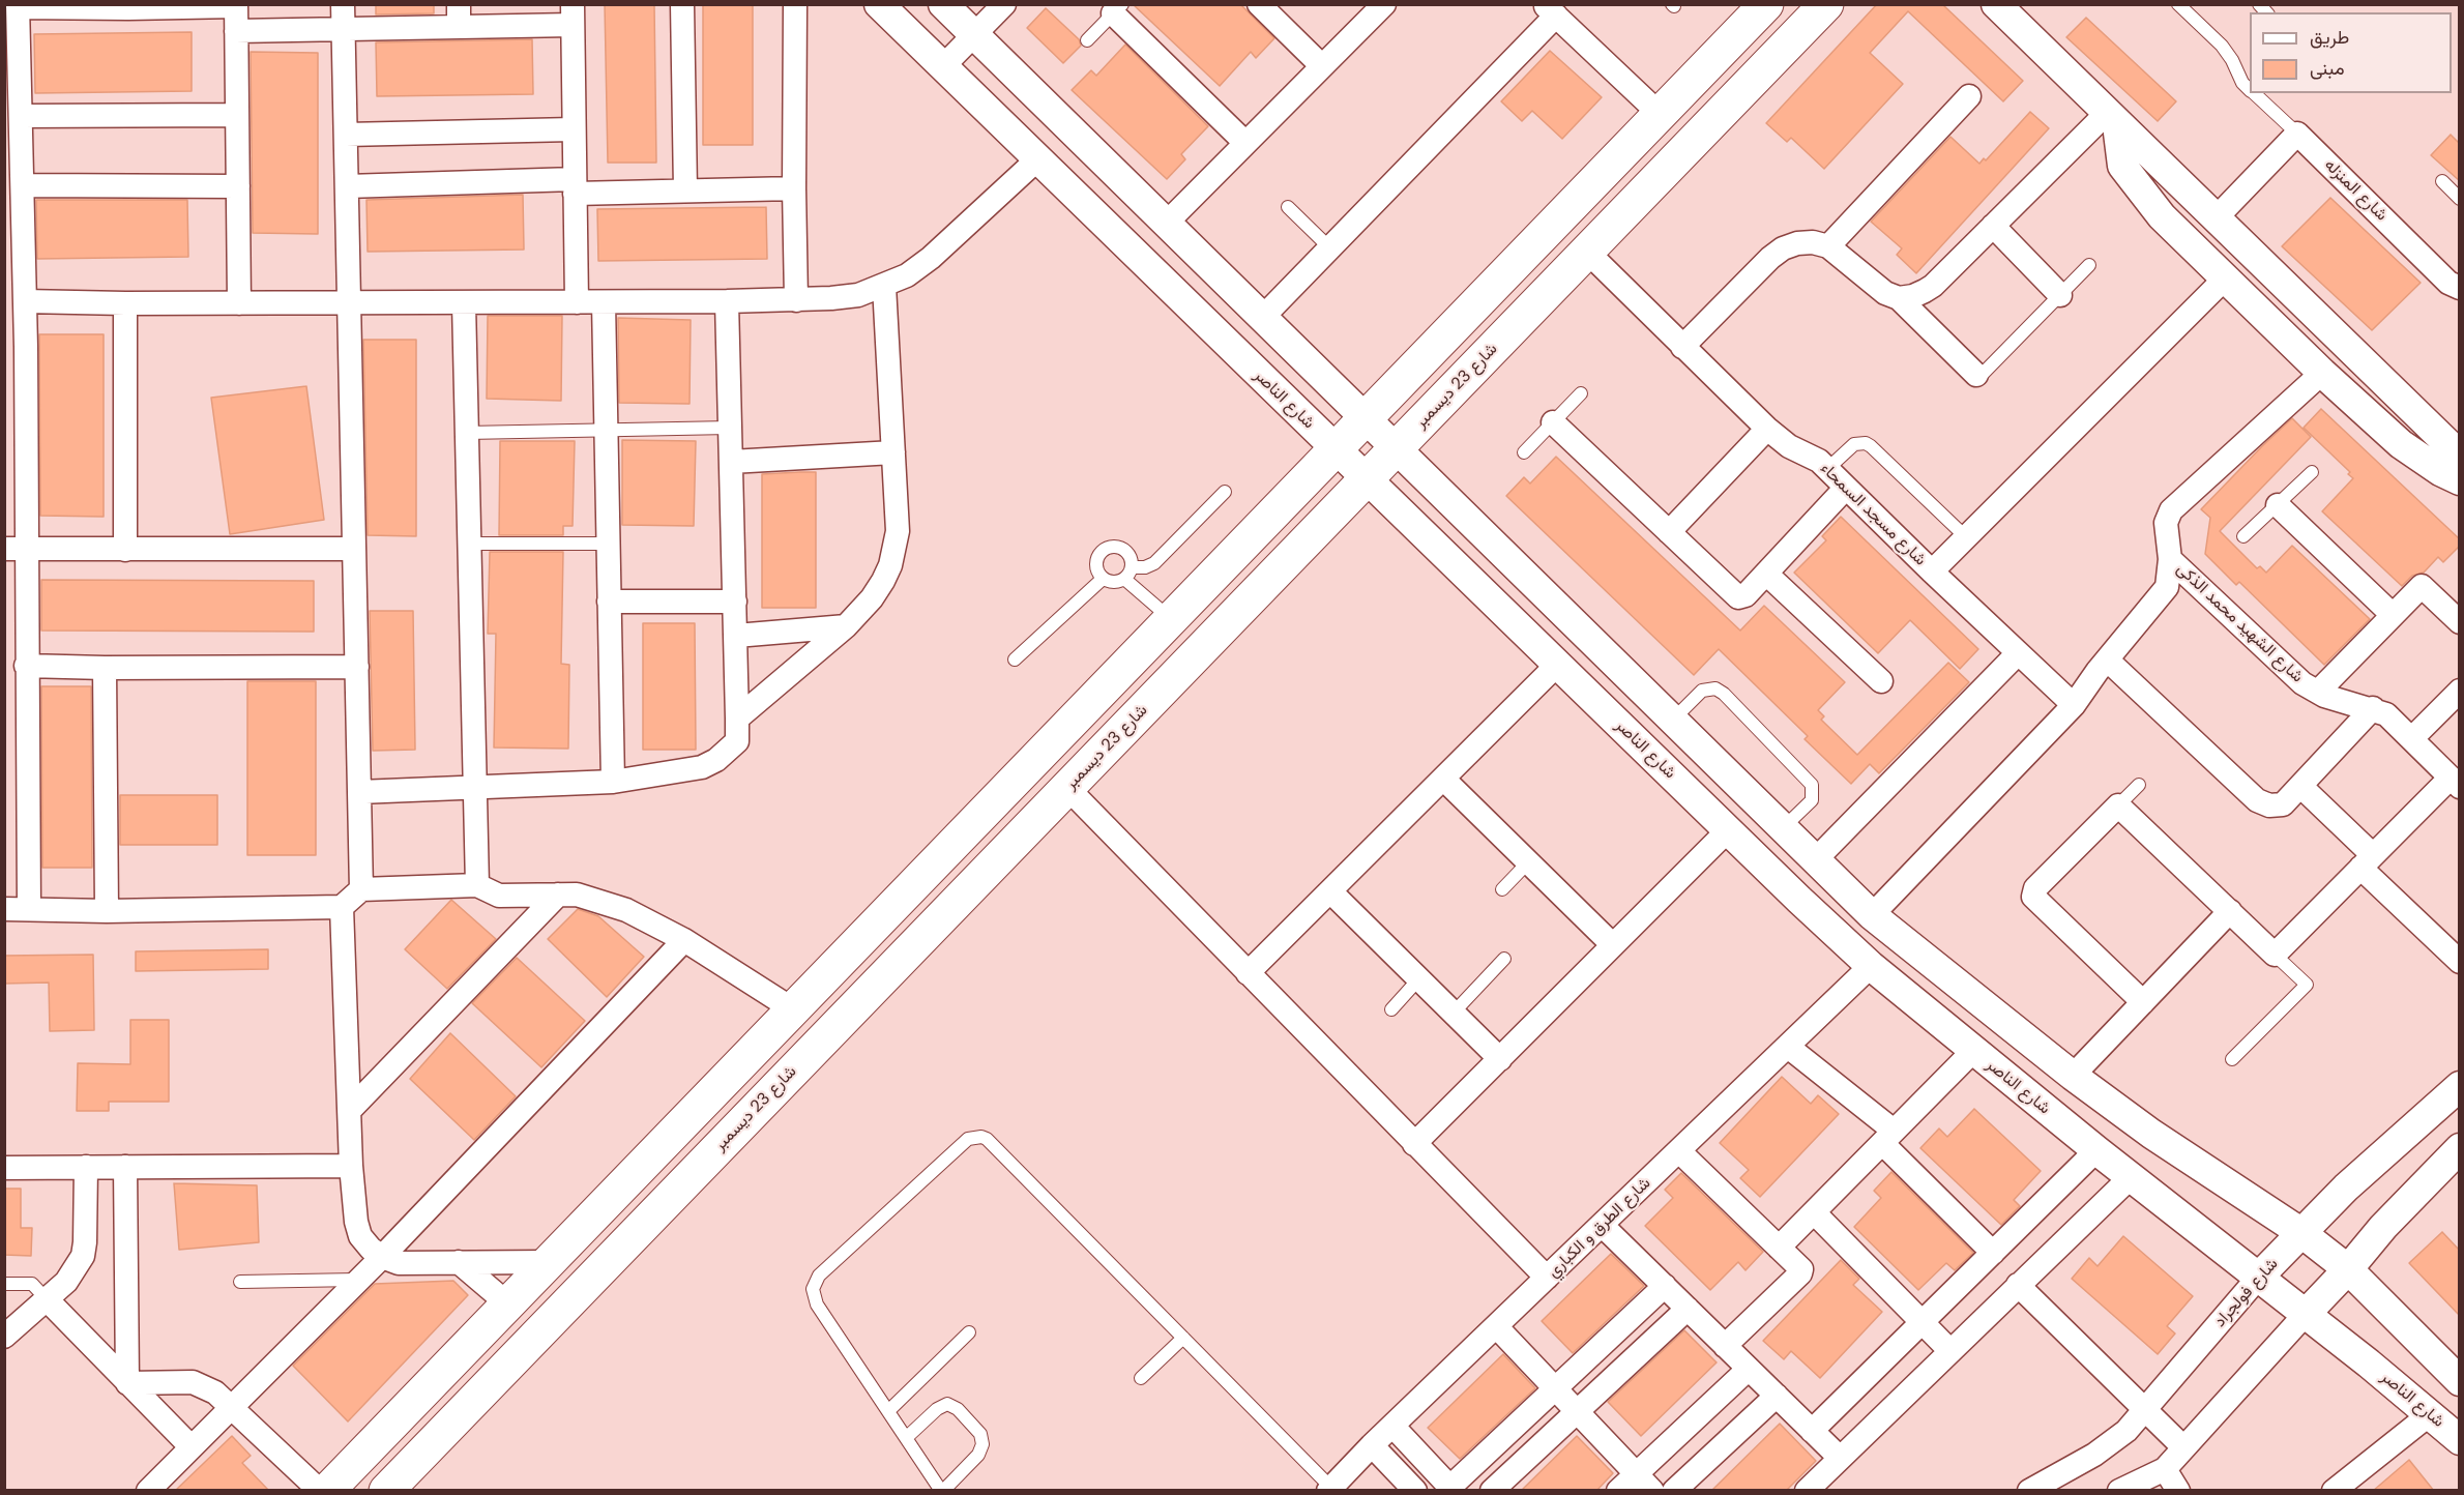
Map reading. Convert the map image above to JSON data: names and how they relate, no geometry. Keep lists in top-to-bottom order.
{
  "streets": {
    "main road": ["شارع 23 ديسمبر"],
    "street": [
      "شارع المنزله",
      "شارع الناصر",
      "شارع مسجد السمحاء",
      "شارع الشهيد محمد الذكى",
      "شارع الطرق و الكباري",
      "شارع فولجراد"
    ]
  },
  "crossings": [
    ["شارع 23 ديسمبر", "شارع الناصر"],
    ["شارع 23 ديسمبر", "شارع مسجد السمحاء"],
    ["شارع الناصر", "شارع الطرق و الكباري"],
    ["شارع الناصر", "شارع فولجراد"]
  ],
  "legend": ["طريق", "مبنى"]
}
